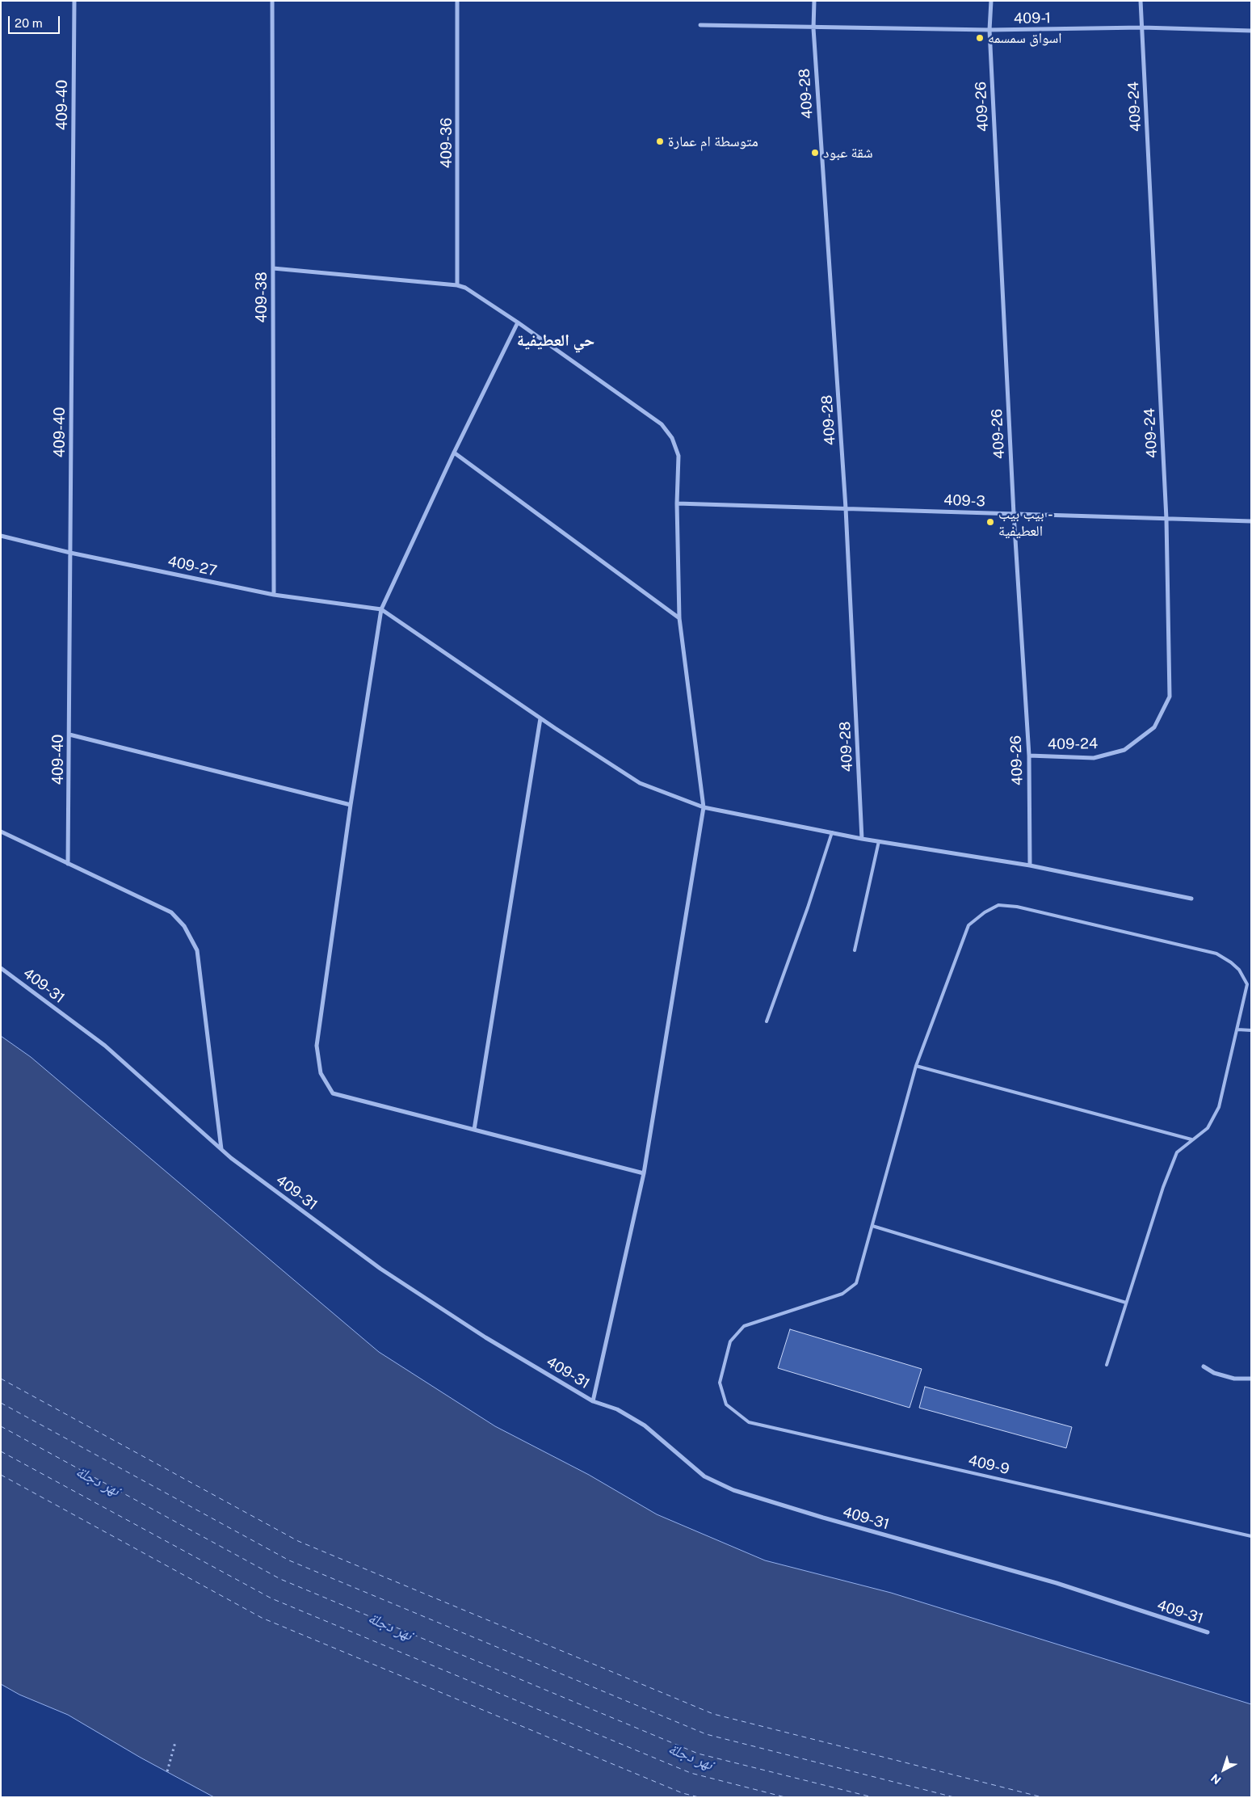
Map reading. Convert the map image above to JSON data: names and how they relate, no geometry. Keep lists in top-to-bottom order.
{
  "streets": {
    "street": [
      "409-1",
      "409-28",
      "409-40",
      "409-26",
      "409-24",
      "409-36",
      "409-38",
      "409-3",
      "409-27",
      "409-31"
    ],
    "lane": ["409-9"]
  },
  "crossings": [
    ["409-1", "409-28"],
    ["409-1", "409-26"],
    ["409-1", "409-24"],
    ["409-28", "409-3"],
    ["409-40", "409-27"],
    ["409-26", "409-24"],
    ["409-26", "409-3"],
    ["409-24", "409-3"],
    ["409-38", "409-27"]
  ],
  "districts": ["حي العطيفية"],
  "water": ["نهر دجلة"],
  "places": [
    "اسواق سمسمه",
    "متوسطة ام عمارة",
    "شقة عبود",
    "بيب بيب - العطيفية"
  ],
  "scale_bar": "20 m",
  "north": "bottom left"
}
